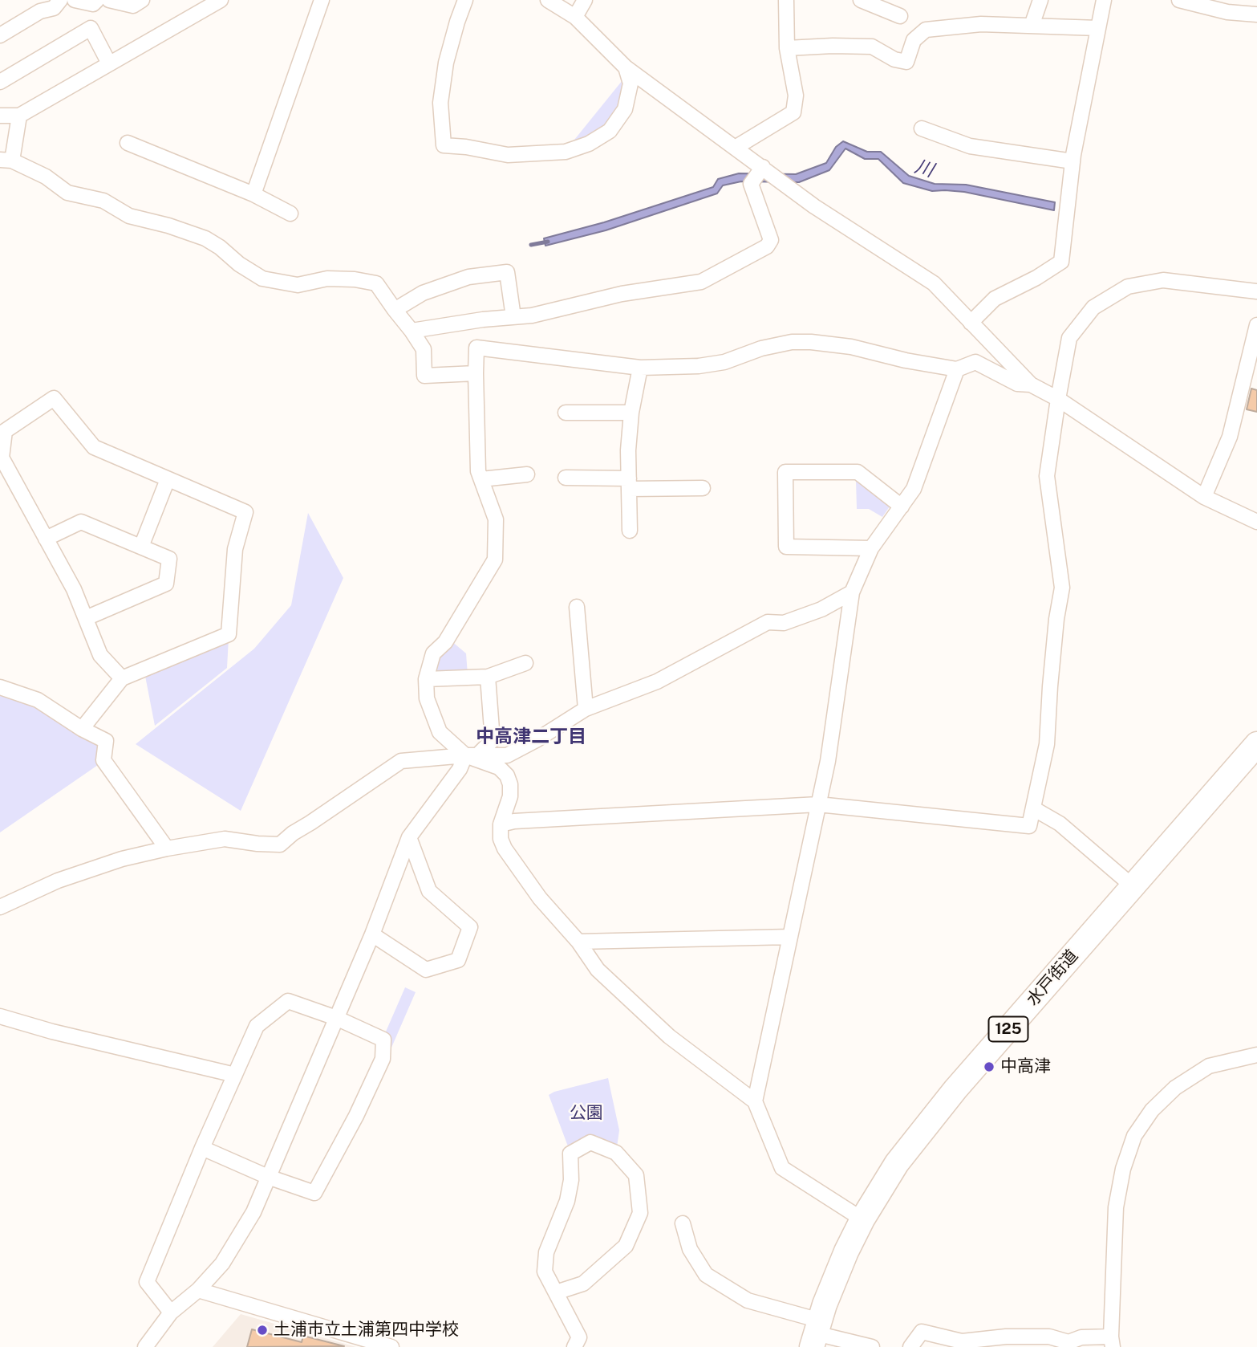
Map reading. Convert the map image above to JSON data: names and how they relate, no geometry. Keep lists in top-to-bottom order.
{
  "streets": {
    "highway": ["水戸街道", "125"]
  },
  "districts": ["中高津二丁目"],
  "water": ["川"],
  "parks": ["公園"],
  "places": ["中高津", "土浦市立土浦第四中学校"]
}
